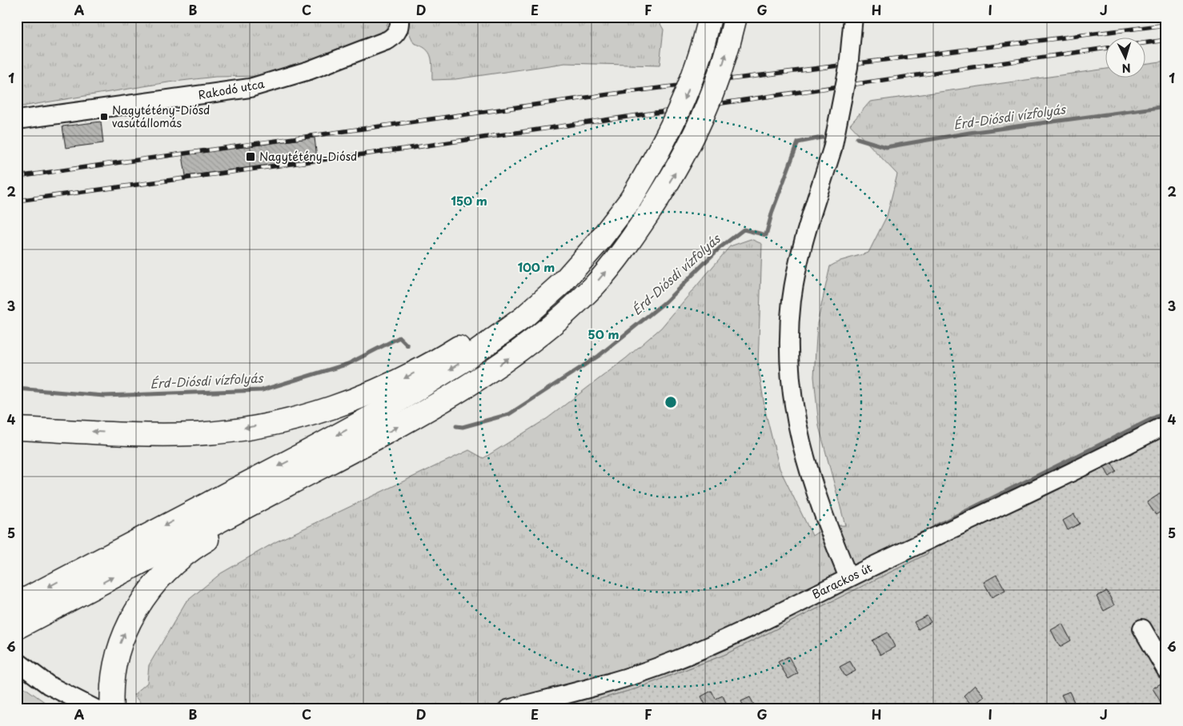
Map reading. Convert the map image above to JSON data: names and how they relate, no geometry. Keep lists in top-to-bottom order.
{
  "streets": {
    "street": ["Rakodó utca", "Barackos út"]
  },
  "water": ["Érd-Diósdi vízfolyás"],
  "places": {
    "transit": ["Nagytétény-Diósd vasútállomás", "Nagytétény-Diósd"]
  },
  "north": "bottom",
  "grid": {
    "columns": [
      "A",
      "B",
      "C",
      "D",
      "E",
      "F",
      "G",
      "H",
      "I",
      "J"
    ],
    "rows": [
      "1",
      "2",
      "3",
      "4",
      "5",
      "6"
    ]
  },
  "rings": ["150 m", "100 m", "50 m"]
}
